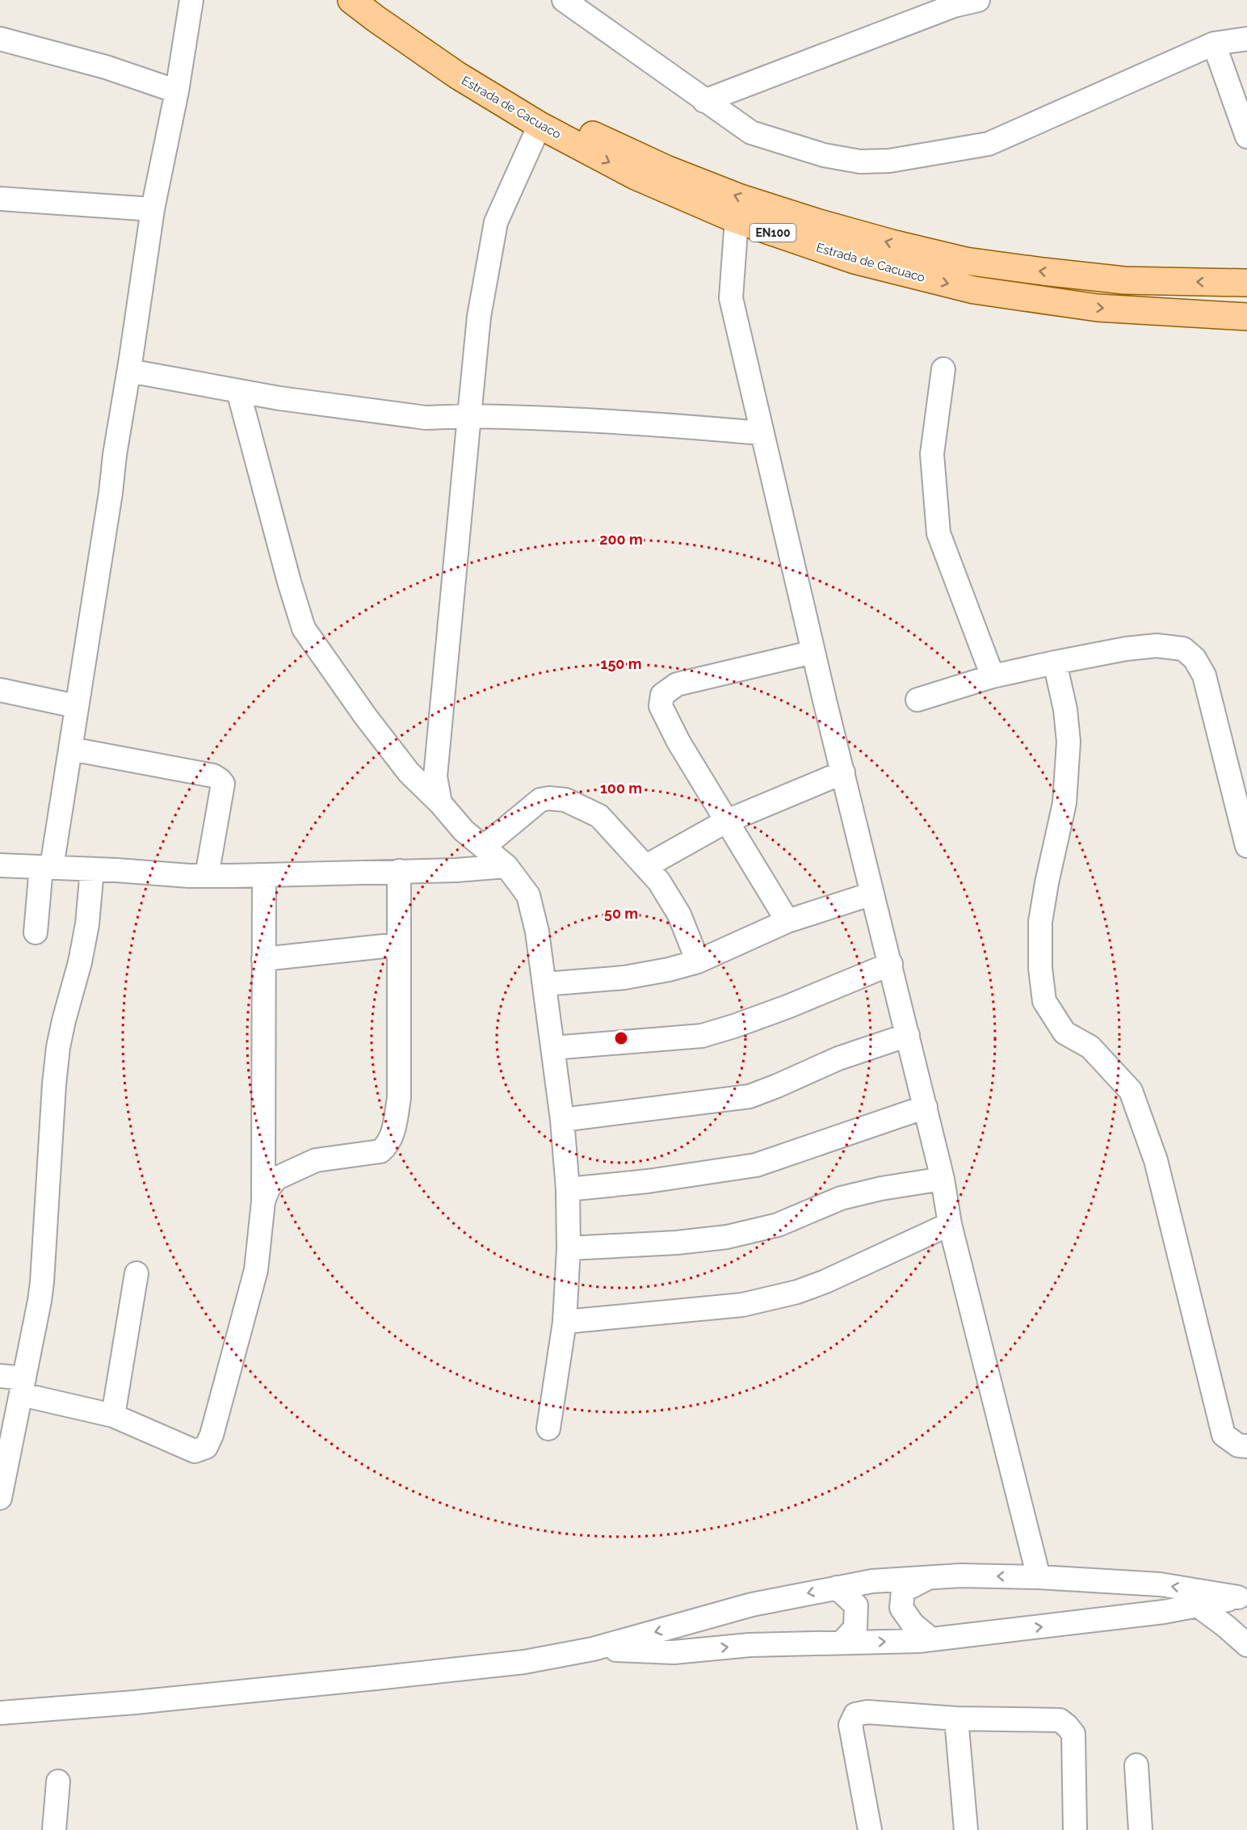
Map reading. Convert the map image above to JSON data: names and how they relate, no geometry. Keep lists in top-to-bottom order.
{
  "streets": {
    "main road": ["Estrada de Cacuaco", "EN100"]
  },
  "rings": [
    "200 m",
    "150 m",
    "100 m",
    "50 m"
  ]
}
